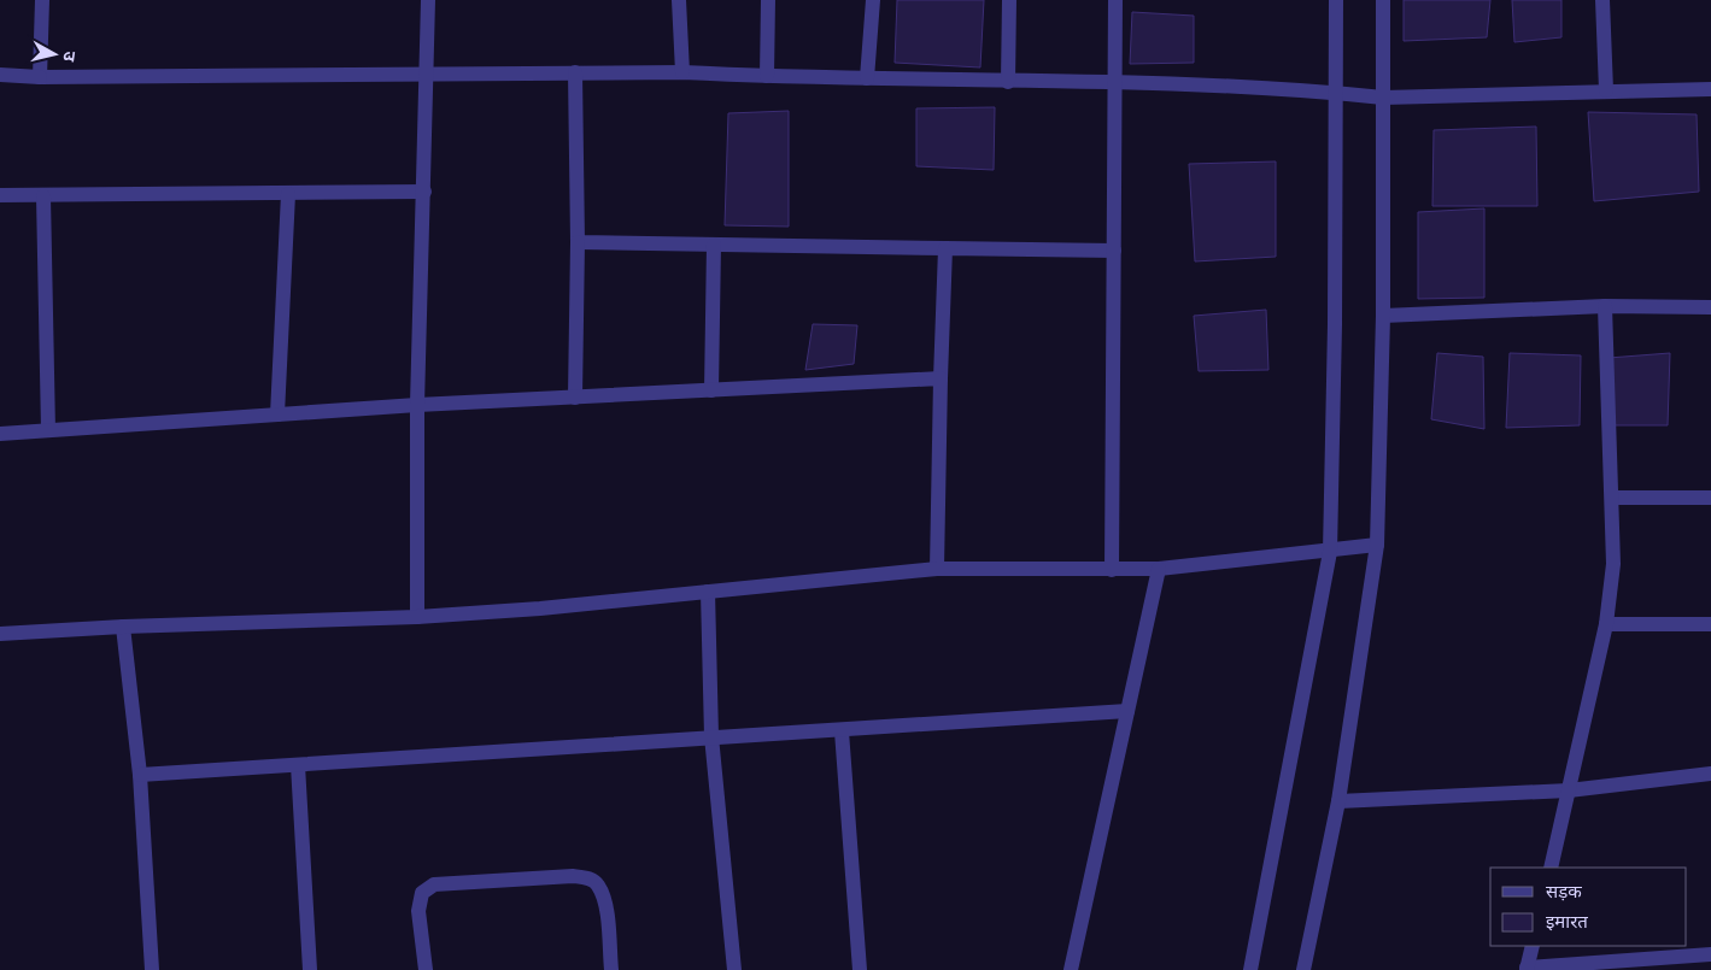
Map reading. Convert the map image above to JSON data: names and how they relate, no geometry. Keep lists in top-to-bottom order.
{
  "legend": ["सड़क", "इमारत"],
  "north": "right"
}
